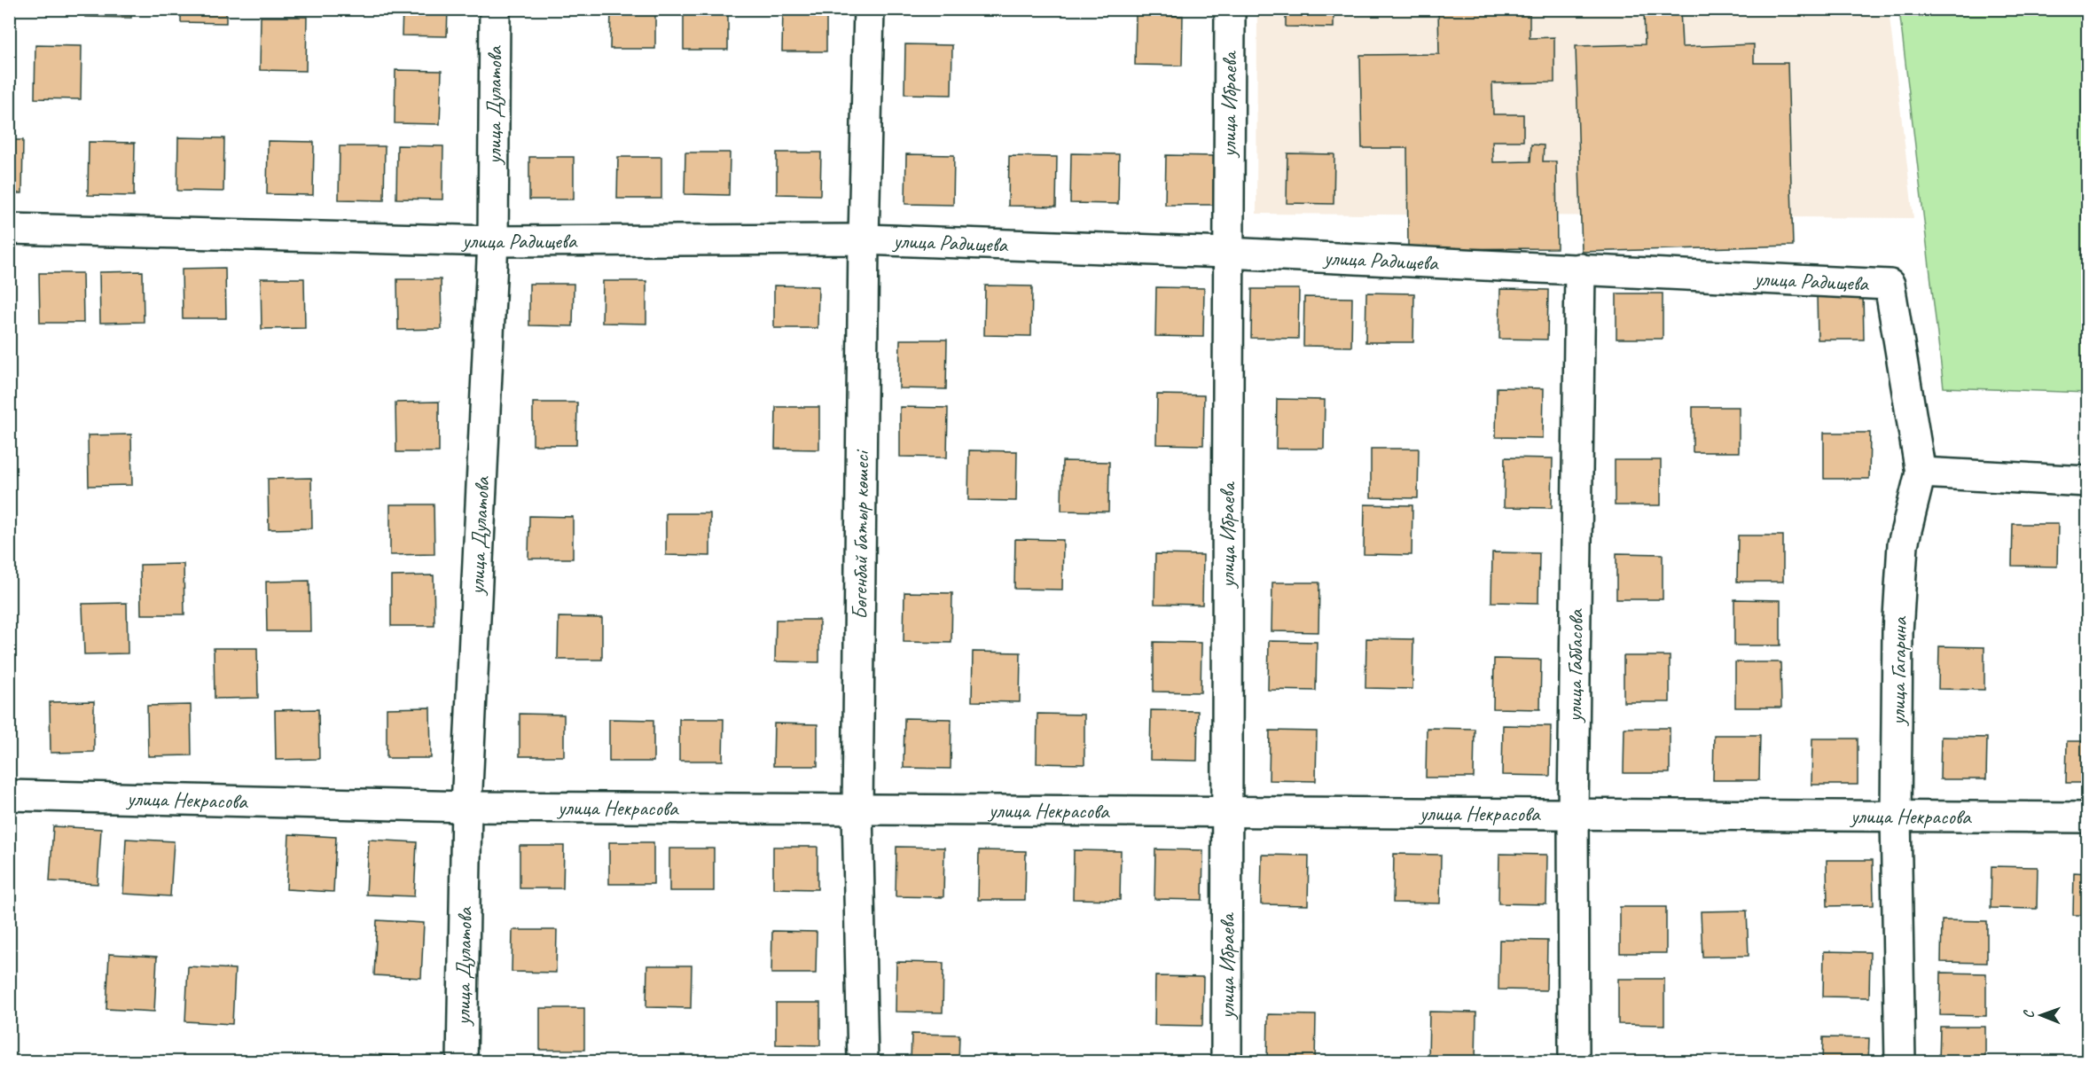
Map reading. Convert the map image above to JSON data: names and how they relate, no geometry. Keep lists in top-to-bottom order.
{
  "streets": {
    "street": [
      "улица Дулатова",
      "улица Ибраева",
      "улица Радищева",
      "Бөгенбай батыр көшесі",
      "улица Габбасова",
      "улица Гагарина",
      "улица Некрасова"
    ]
  },
  "crossings": [
    ["улица Дулатова", "улица Радищева"],
    ["улица Дулатова", "улица Некрасова"],
    ["улица Ибраева", "улица Радищева"],
    ["улица Ибраева", "улица Некрасова"],
    ["улица Радищева", "Бөгенбай батыр көшесі"],
    ["улица Радищева", "улица Габбасова"],
    ["улица Радищева", "улица Гагарина"],
    ["Бөгенбай батыр көшесі", "улица Некрасова"],
    ["улица Габбасова", "улица Некрасова"],
    ["улица Гагарина", "улица Некрасова"]
  ],
  "north": "left"
}
